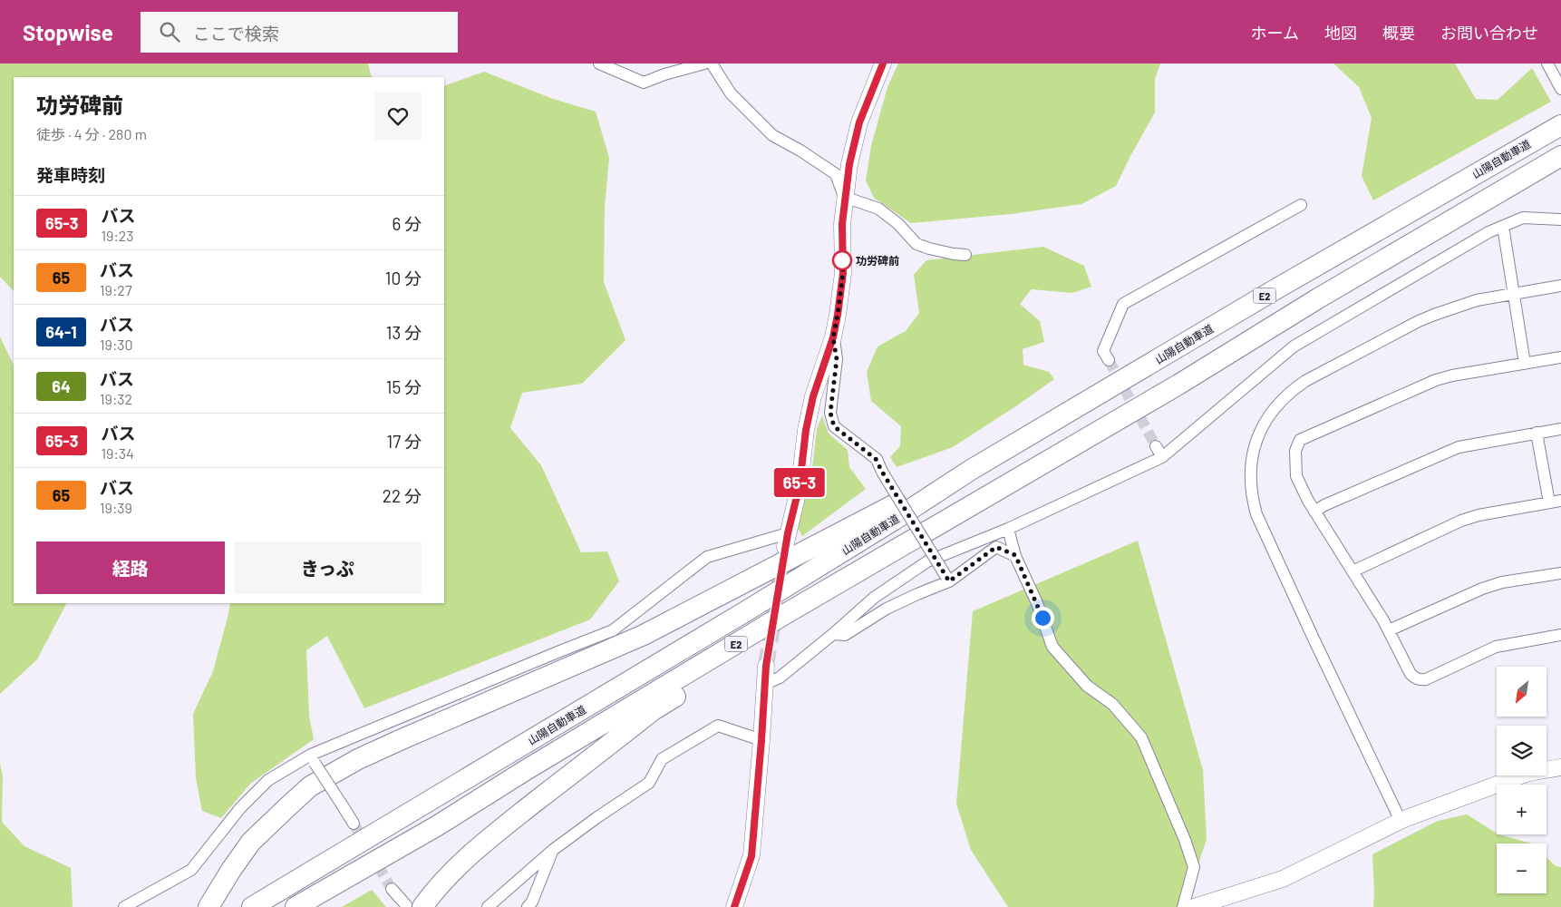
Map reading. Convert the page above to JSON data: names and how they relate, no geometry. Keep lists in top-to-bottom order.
{
  "streets": {
    "highway": ["山陽自動車道", "E2"]
  },
  "places": ["功労碑前"],
  "lines": ["bus line 65-3"],
  "north": "bottom left",
  "page": {
    "header": "Stopwise",
    "search": "ここで検索",
    "nav": [
      "ホーム",
      "地図",
      "概要",
      "お問い合わせ"
    ],
    "on_map": "65-3",
    "heading": [
      ["功労碑前", "徒歩 · 4 分 · 280 m"],
      "発車時刻"
    ],
    "list": [
      {
        "mark": "65-3",
        "name": "バス",
        "note": "19:23",
        "value": "6 分"
      },
      {
        "mark": "65",
        "name": "バス",
        "note": "19:27",
        "value": "10 分"
      },
      {
        "mark": "64-1",
        "name": "バス",
        "note": "19:30",
        "value": "13 分"
      },
      {
        "mark": "64",
        "name": "バス",
        "note": "19:32",
        "value": "15 分"
      },
      {
        "mark": "65-3",
        "name": "バス",
        "note": "19:34",
        "value": "17 分"
      },
      {
        "mark": "65",
        "name": "バス",
        "note": "19:39",
        "value": "22 分"
      }
    ],
    "buttons": ["経路", "きっぷ"],
    "map_buttons": ["+", "−"]
  }
}
